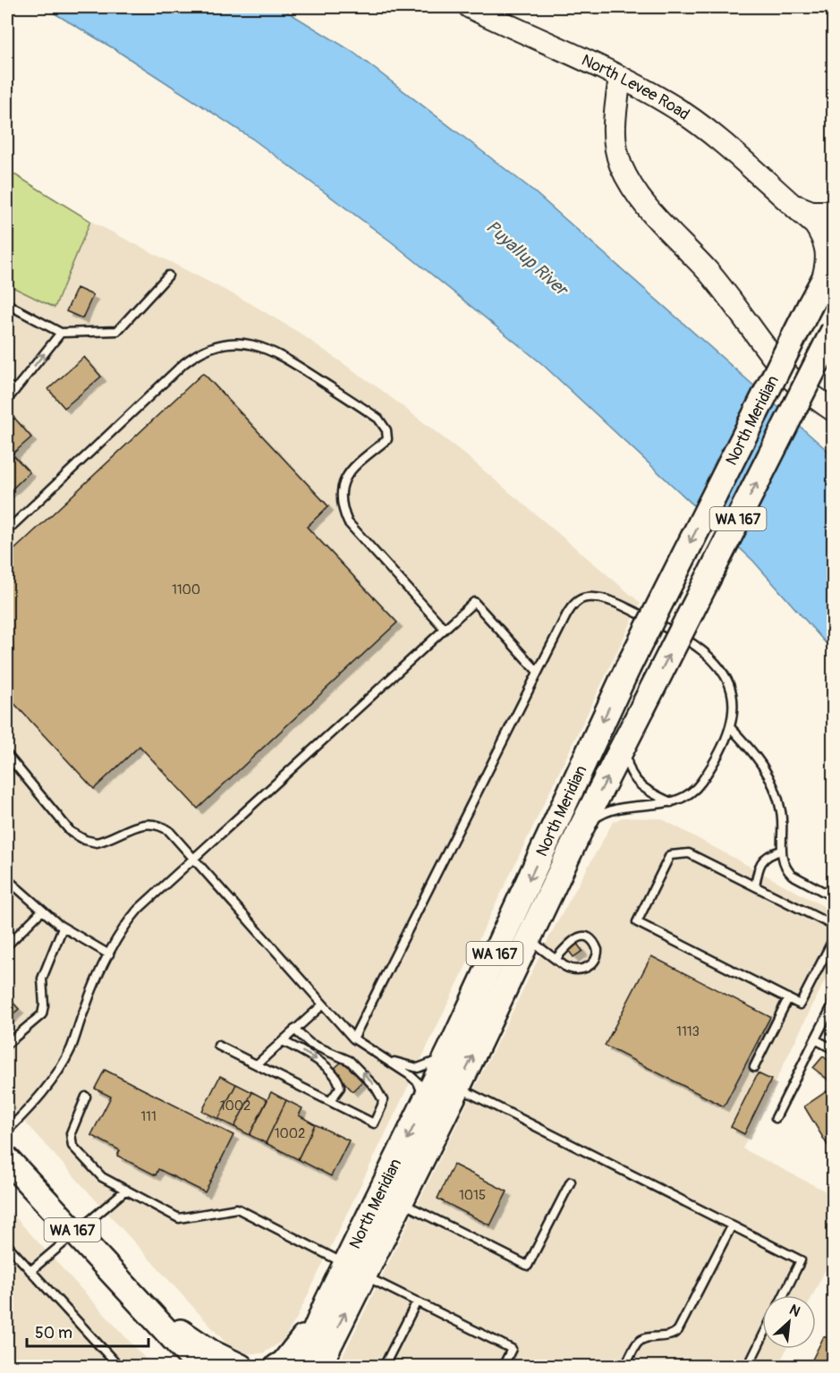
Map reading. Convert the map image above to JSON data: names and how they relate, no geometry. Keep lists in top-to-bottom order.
{
  "streets": {
    "main road": ["North Meridian", "WA 167"],
    "street": ["North Levee Road"]
  },
  "crossings": [
    ["North Meridian", "WA 167"]
  ],
  "water": ["Puyallup River"],
  "house_numbers": [
    "1100",
    "1113",
    "1002",
    "111",
    "1002",
    "1015"
  ],
  "scale_bar": "50 m",
  "north": "top right"
}
